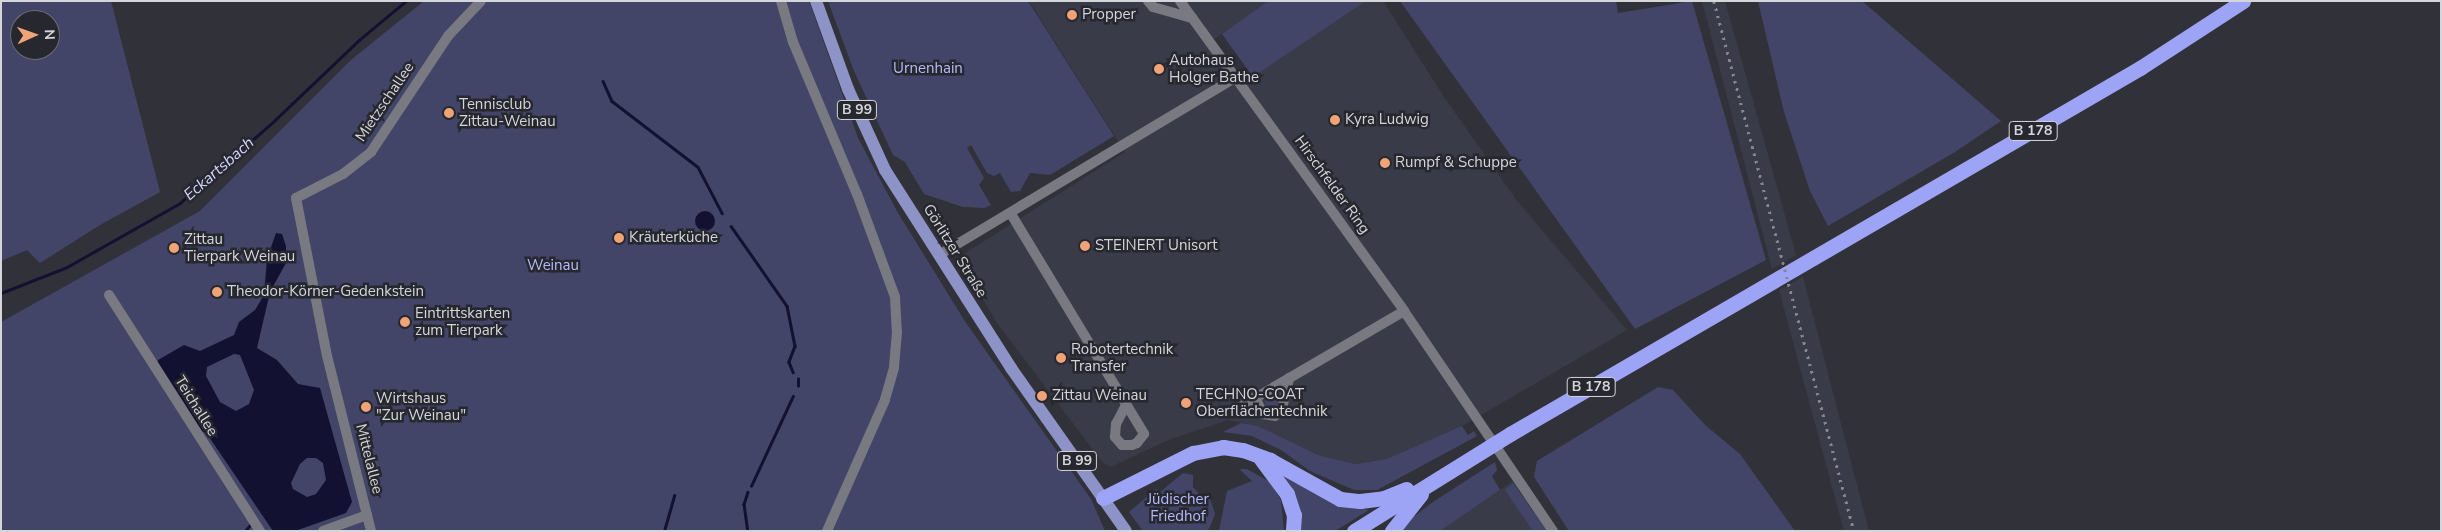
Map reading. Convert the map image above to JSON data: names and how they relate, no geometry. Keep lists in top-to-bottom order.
{
  "streets": {
    "highway": ["B 178"],
    "main road": ["B 99", "Görlitzer Straße"],
    "street": [
      "Mietzschallee",
      "Hirschfelder Ring",
      "Teichallee",
      "Mittelallee"
    ]
  },
  "crossings": [
    ["Mietzschallee", "Mittelallee"],
    ["B 99", "Görlitzer Straße"]
  ],
  "water": ["Eckartsbach"],
  "parks": ["Urnenhain", "Weinau", "Jüdischer Friedhof"],
  "places": [
    "Propper",
    "Autohaus Holger Bathe",
    "Tennisclub Zittau-Weinau",
    "Kyra Ludwig",
    "Rumpf & Schuppe",
    "Kräuterküche",
    "STEINERT Unisort",
    "Zittau Tierpark Weinau",
    "Theodor-Körner-Gedenkstein",
    "Eintrittskarten zum Tierpark",
    "Robotertechnik Transfer",
    "Zittau Weinau",
    "TECHNO-COAT Oberflächentechnik",
    "Wirtshaus \"Zur Weinau\""
  ],
  "north": "right"
}
